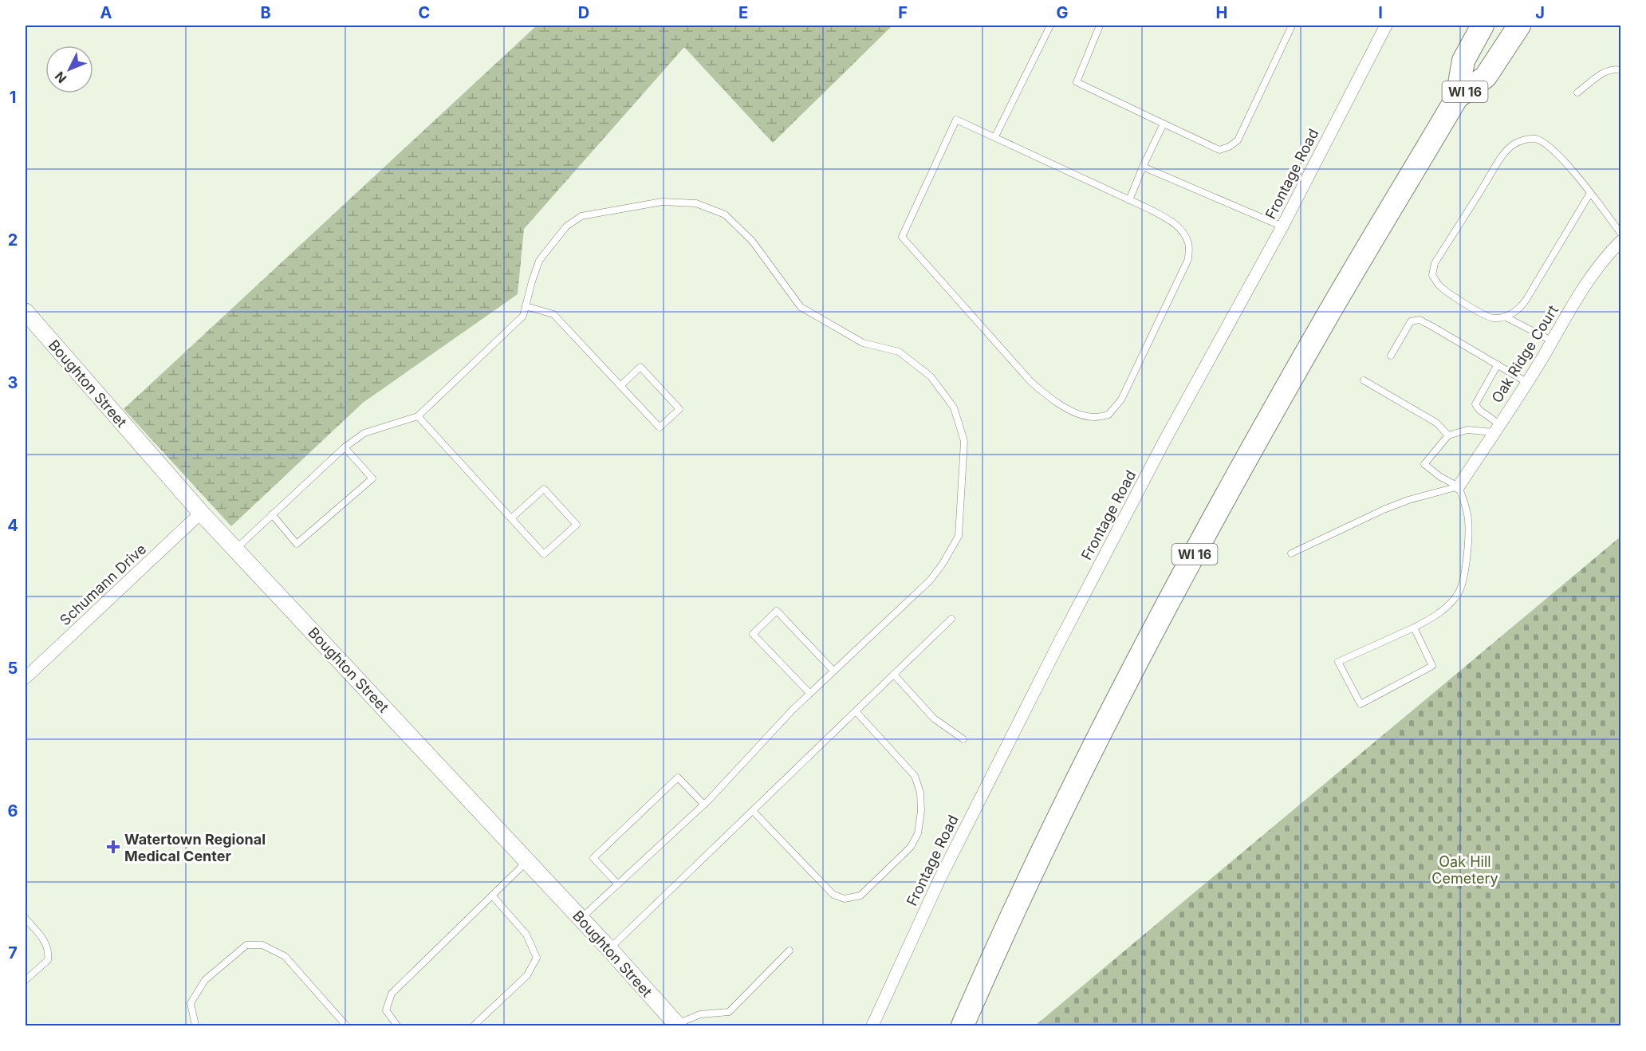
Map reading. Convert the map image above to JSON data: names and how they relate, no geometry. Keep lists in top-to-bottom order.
{
  "streets": {
    "highway": ["WI 16"],
    "street": [
      "Frontage Road",
      "Oak Ridge Court",
      "Boughton Street",
      "Schumann Drive"
    ]
  },
  "crossings": [
    ["Boughton Street", "Schumann Drive"]
  ],
  "parks": ["Oak Hill Cemetery"],
  "places": {
    "health": ["Watertown Regional Medical Center"]
  },
  "north": "bottom left",
  "grid": {
    "columns": [
      "A",
      "B",
      "C",
      "D",
      "E",
      "F",
      "G",
      "H",
      "I",
      "J"
    ],
    "rows": [
      "1",
      "2",
      "3",
      "4",
      "5",
      "6",
      "7"
    ]
  }
}
